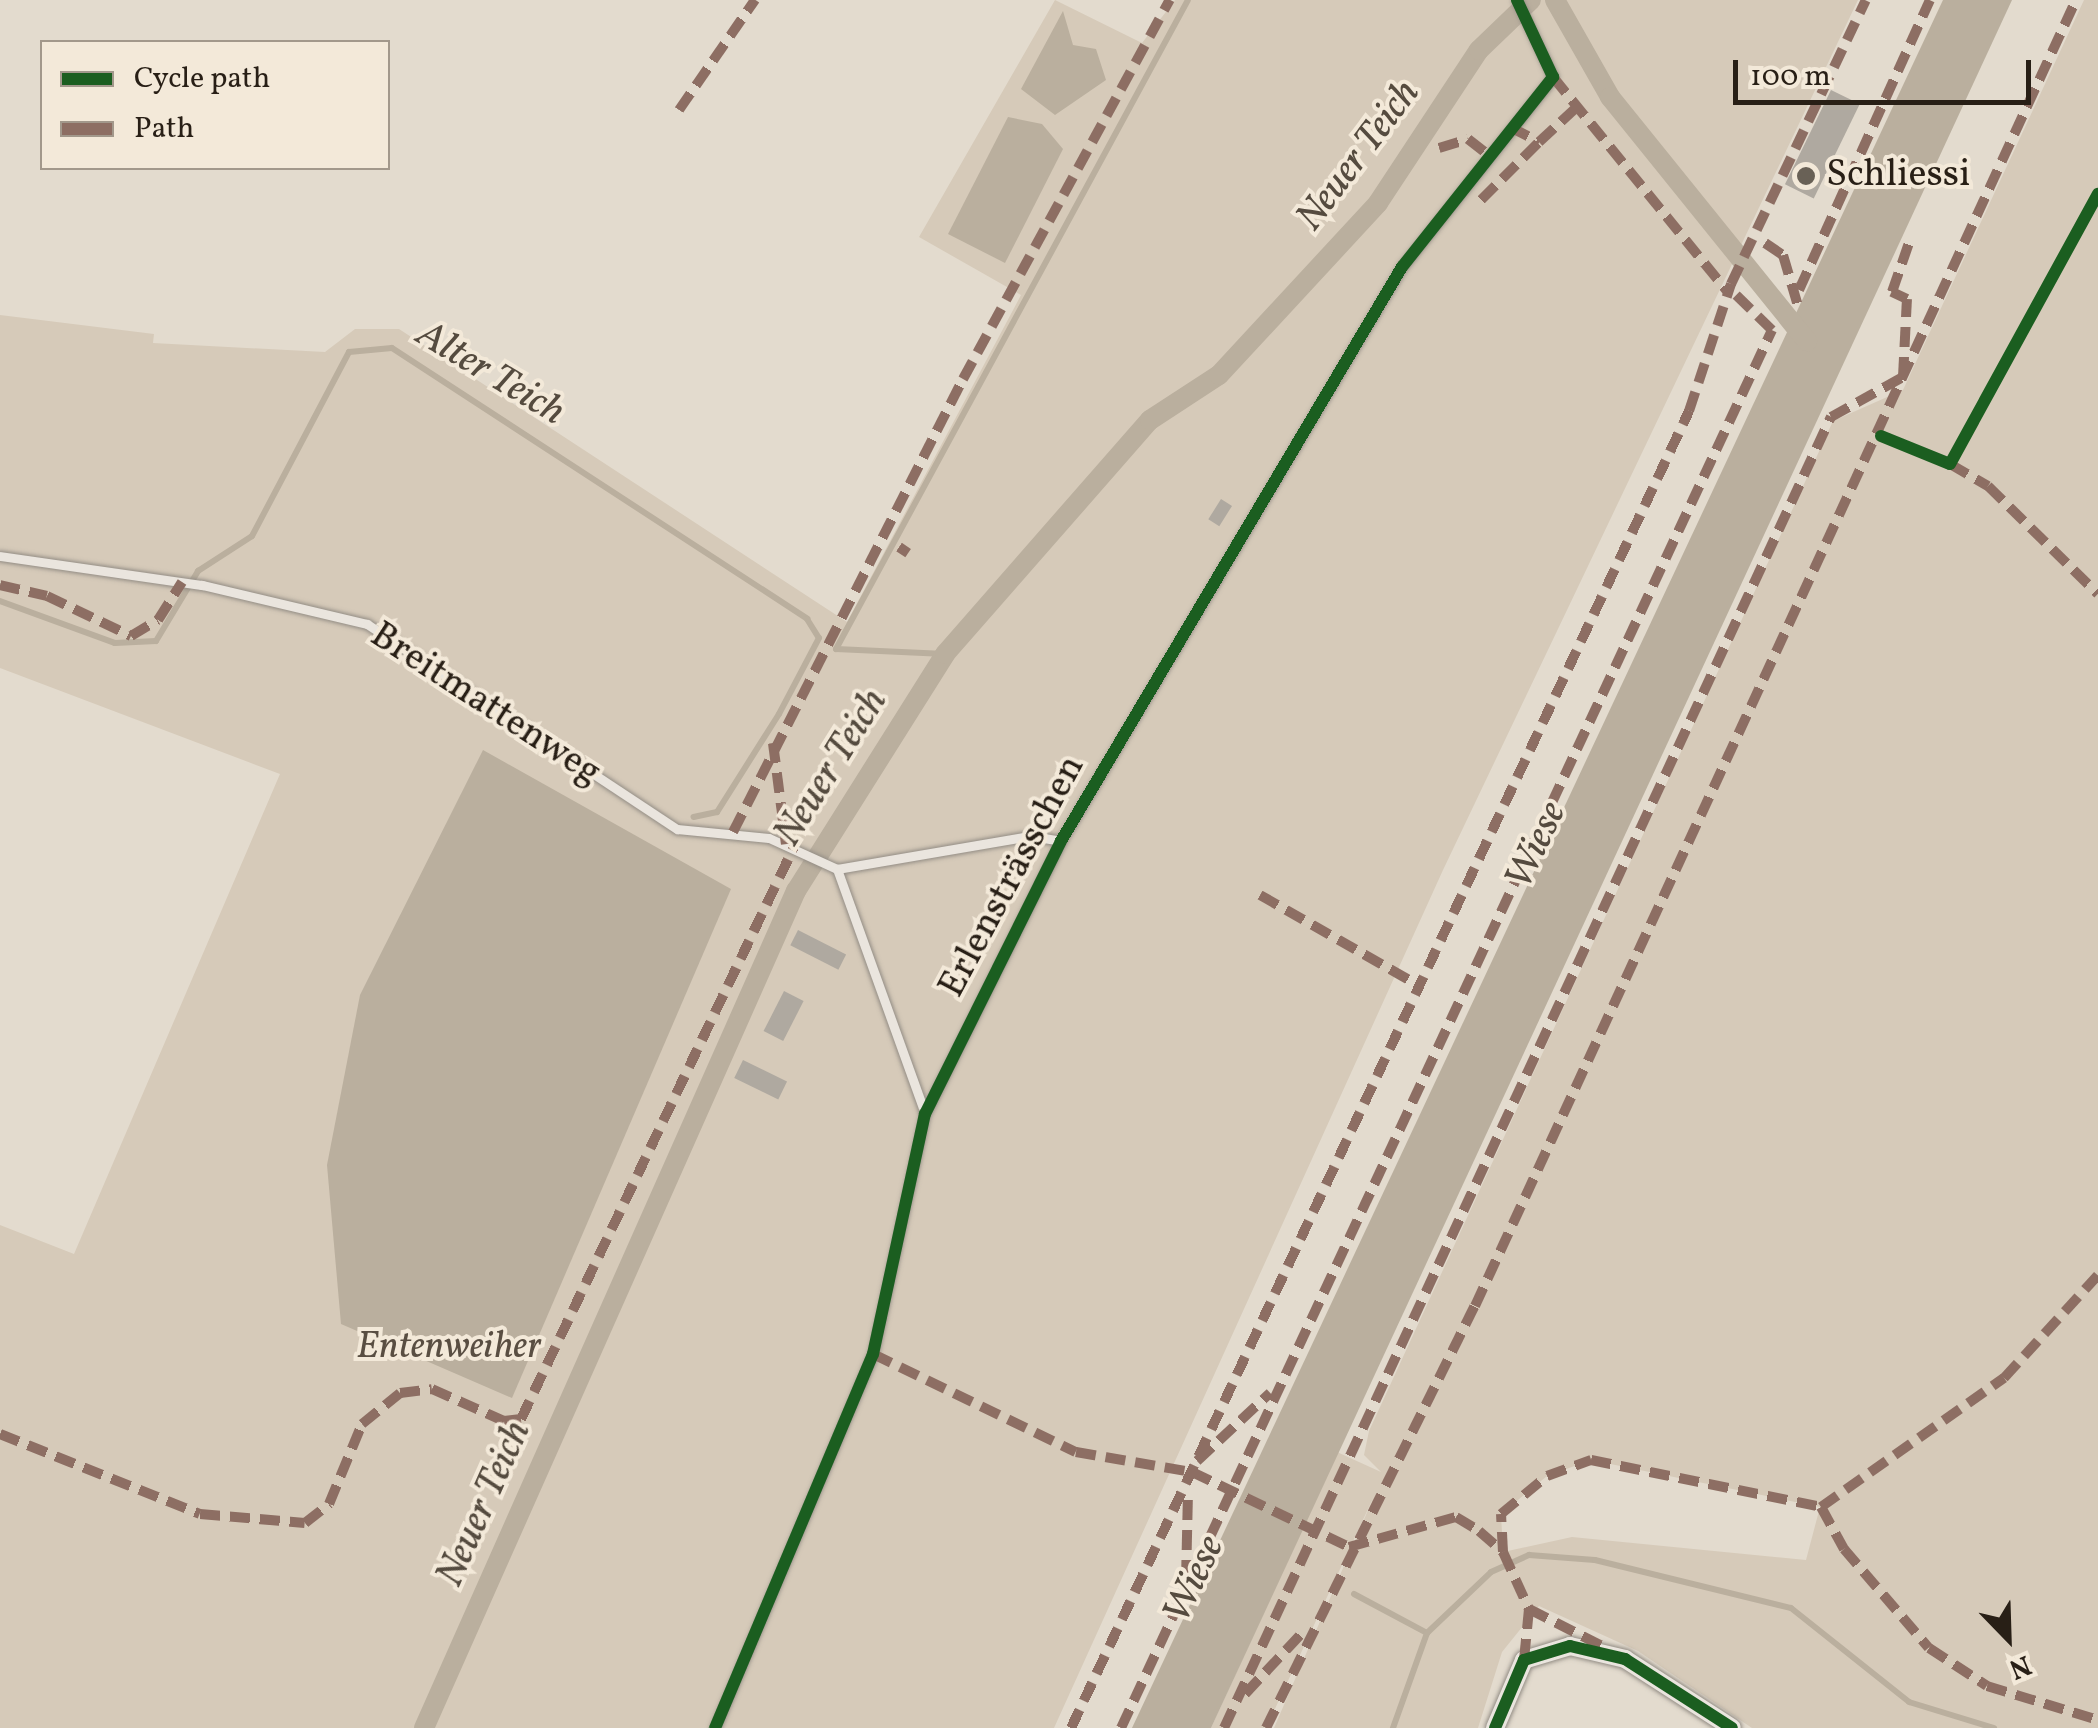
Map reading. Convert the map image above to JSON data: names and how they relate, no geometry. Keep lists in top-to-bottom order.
{
  "streets": {
    "lane": ["Breitmattenweg", "Erlensträsschen"]
  },
  "water": ["Neuer Teich", "Alter Teich", "Wiese"],
  "parks": ["Entenweiher"],
  "places": ["Schliessi"],
  "legend": ["Cycle path", "Path"],
  "scale_bar": "100 m",
  "north": "bottom right"
}
